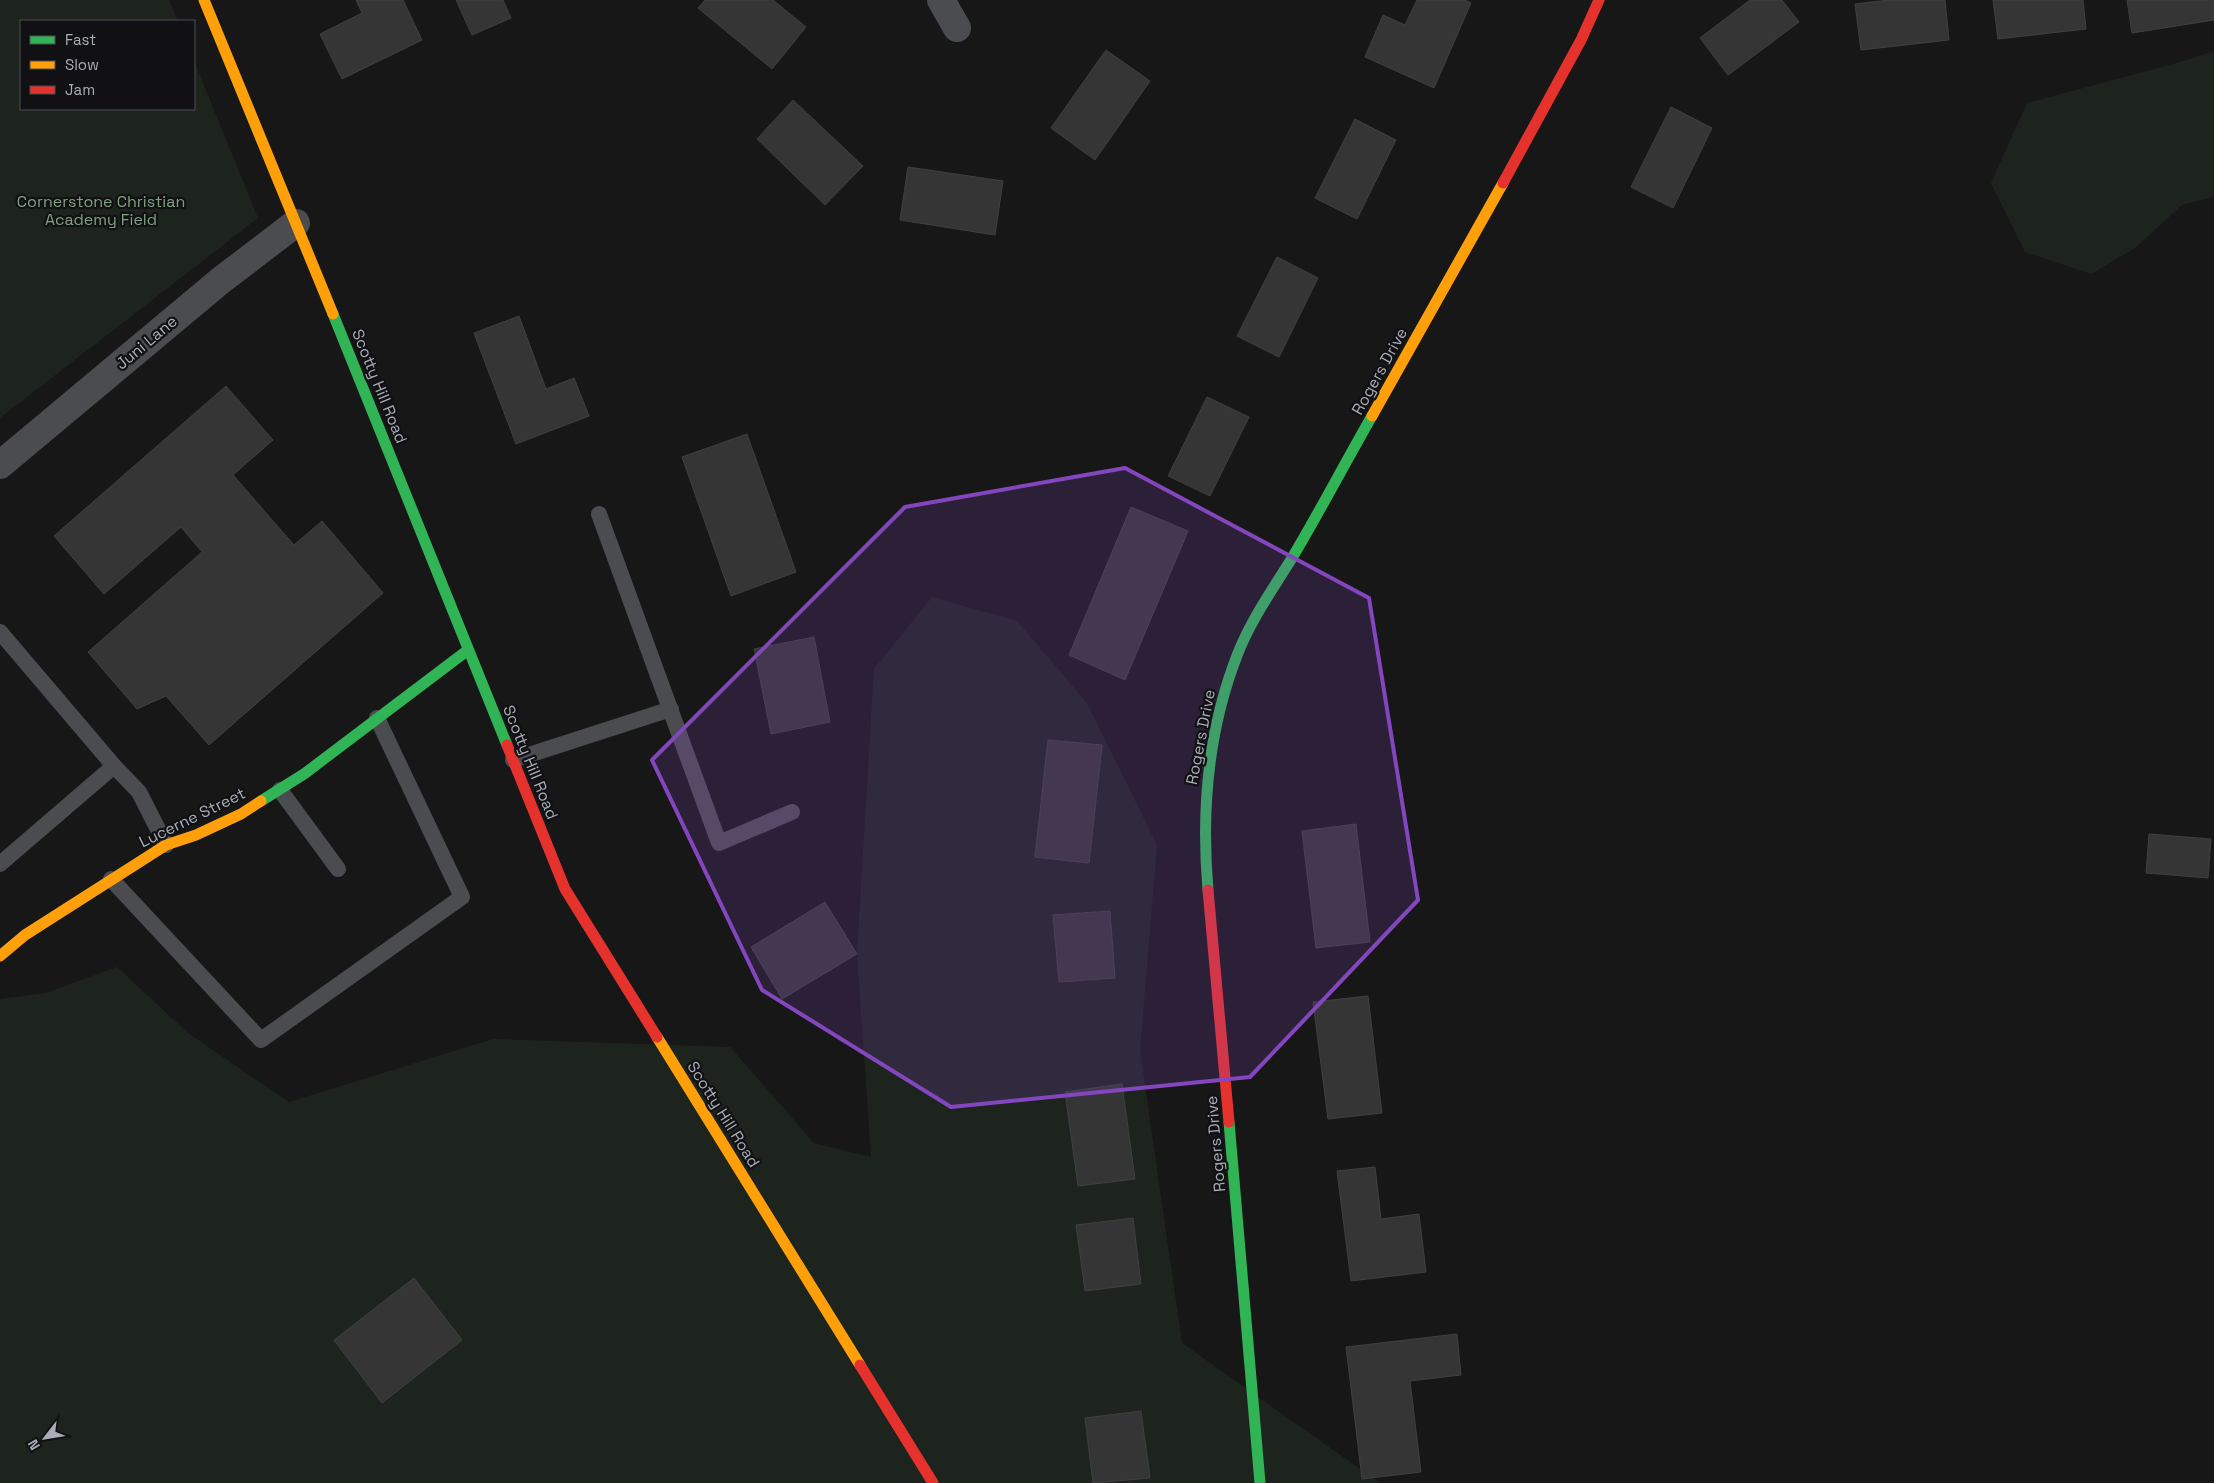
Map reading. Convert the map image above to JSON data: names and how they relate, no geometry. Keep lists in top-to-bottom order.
{
  "streets": {
    "street": [
      "Juni Lane",
      "Rogers Drive",
      "Scotty Hill Road",
      "Lucerne Street"
    ]
  },
  "crossings": [
    ["Juni Lane", "Scotty Hill Road"],
    ["Scotty Hill Road", "Lucerne Street"]
  ],
  "parks": ["Cornerstone Christian Academy Field"],
  "legend": ["Fast", "Slow", "Jam"],
  "north": "bottom left"
}
